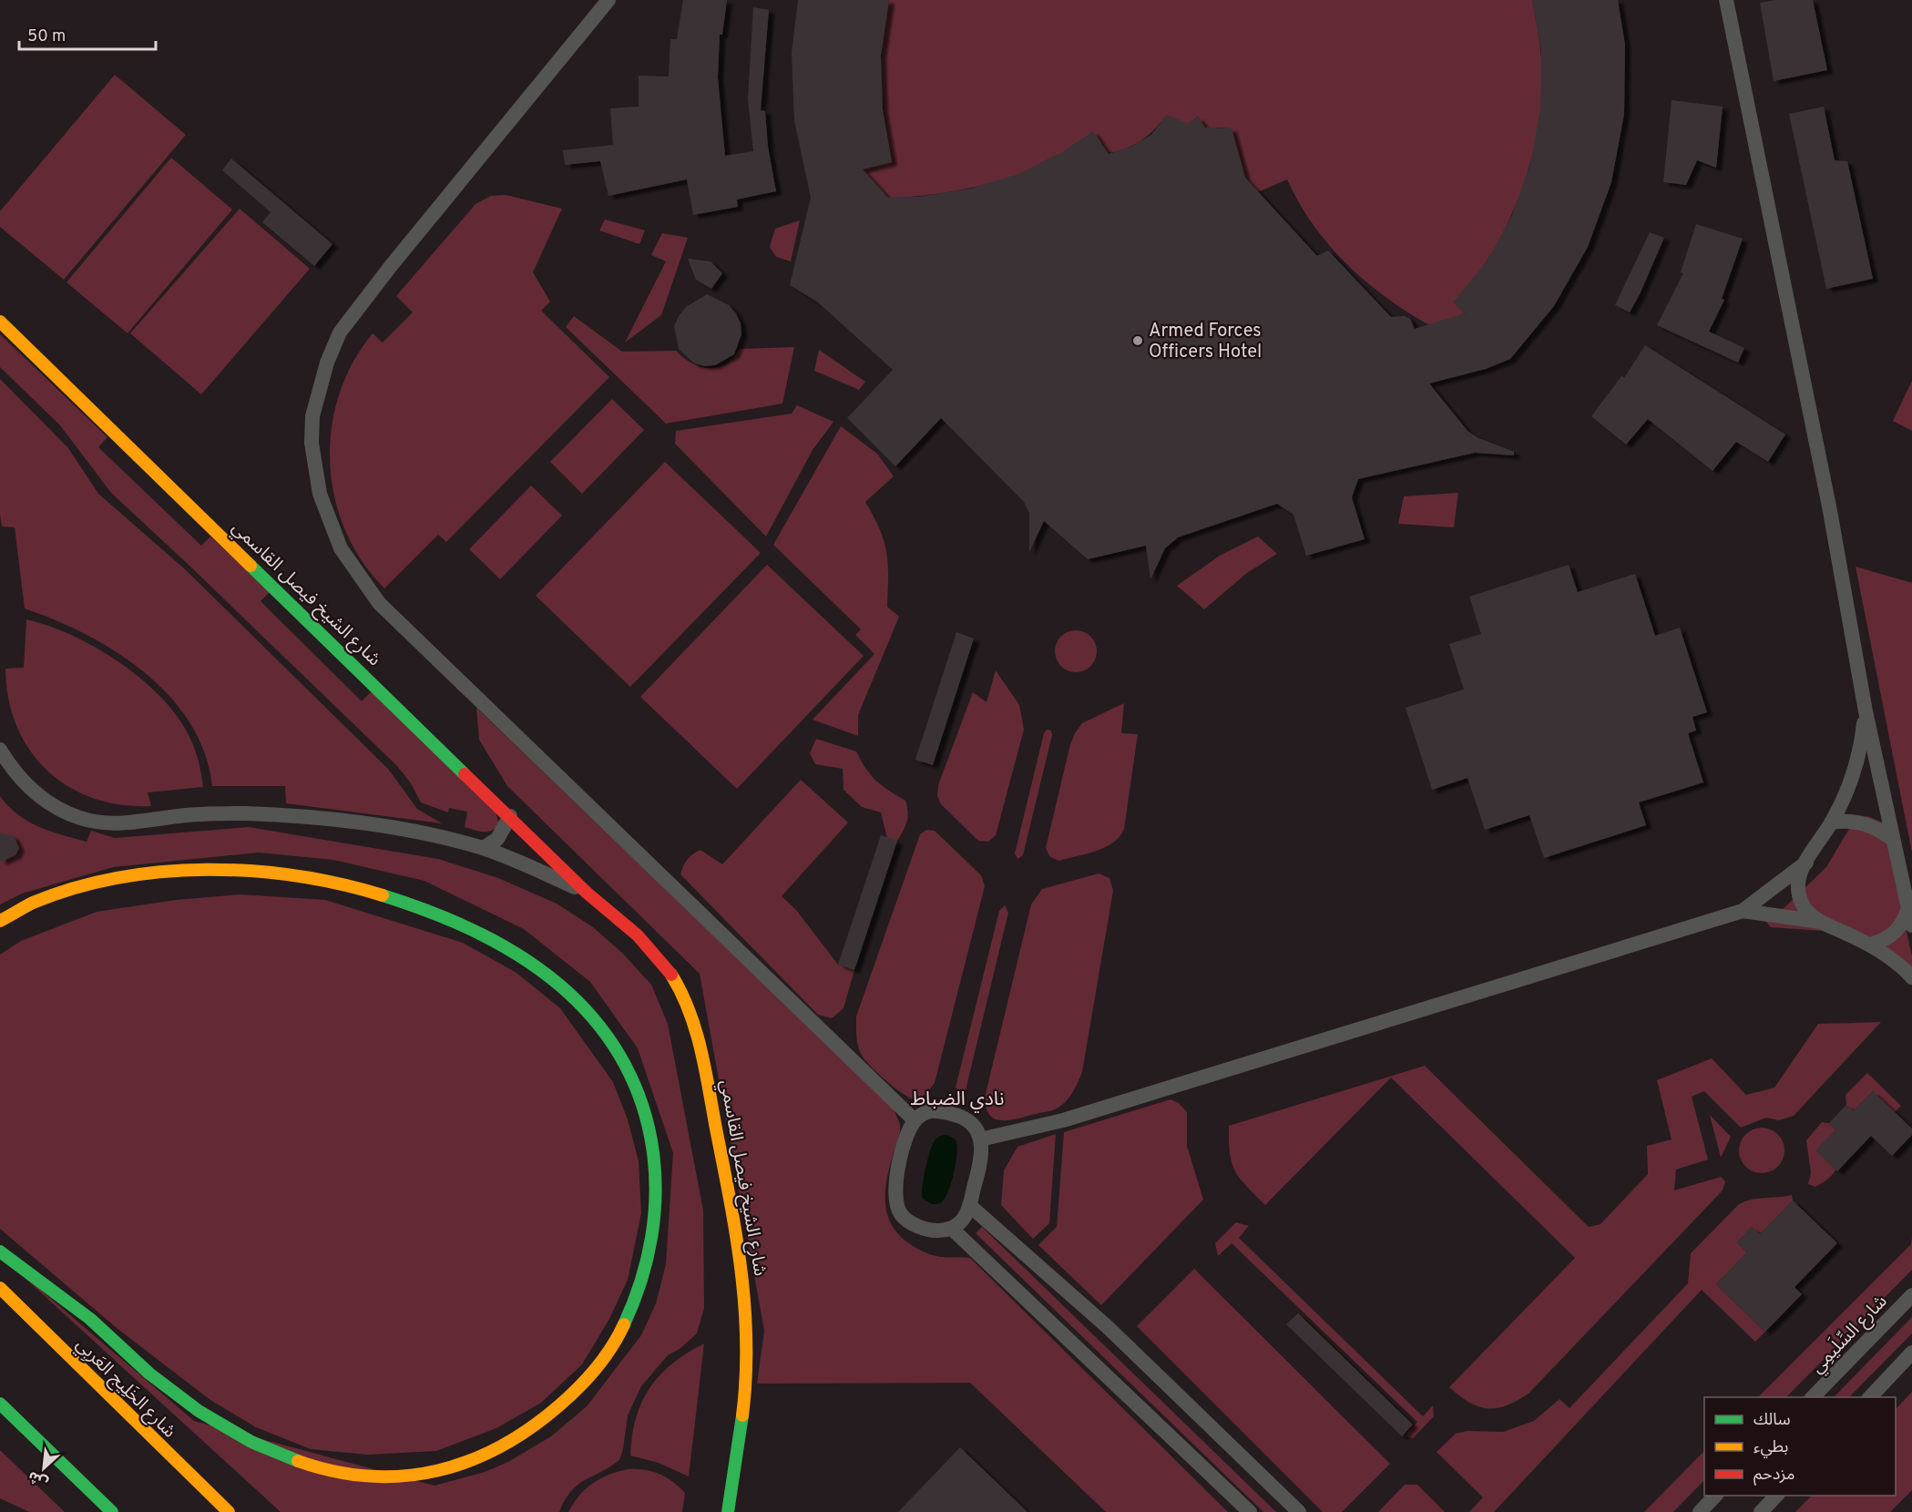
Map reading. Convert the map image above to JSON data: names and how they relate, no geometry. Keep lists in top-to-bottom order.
{
  "streets": {
    "main road": ["شارع الشيخ فيصل القاسمي", "شارع الخَلِيج العَربِي"],
    "street": ["شارع السِّلَيمِي"]
  },
  "districts": ["نادي الضباط"],
  "places": ["Armed Forces Officers Hotel"],
  "legend": ["سالك", "بطيء", "مزدحم"],
  "scale_bar": "50 m",
  "north": "bottom left"
}
